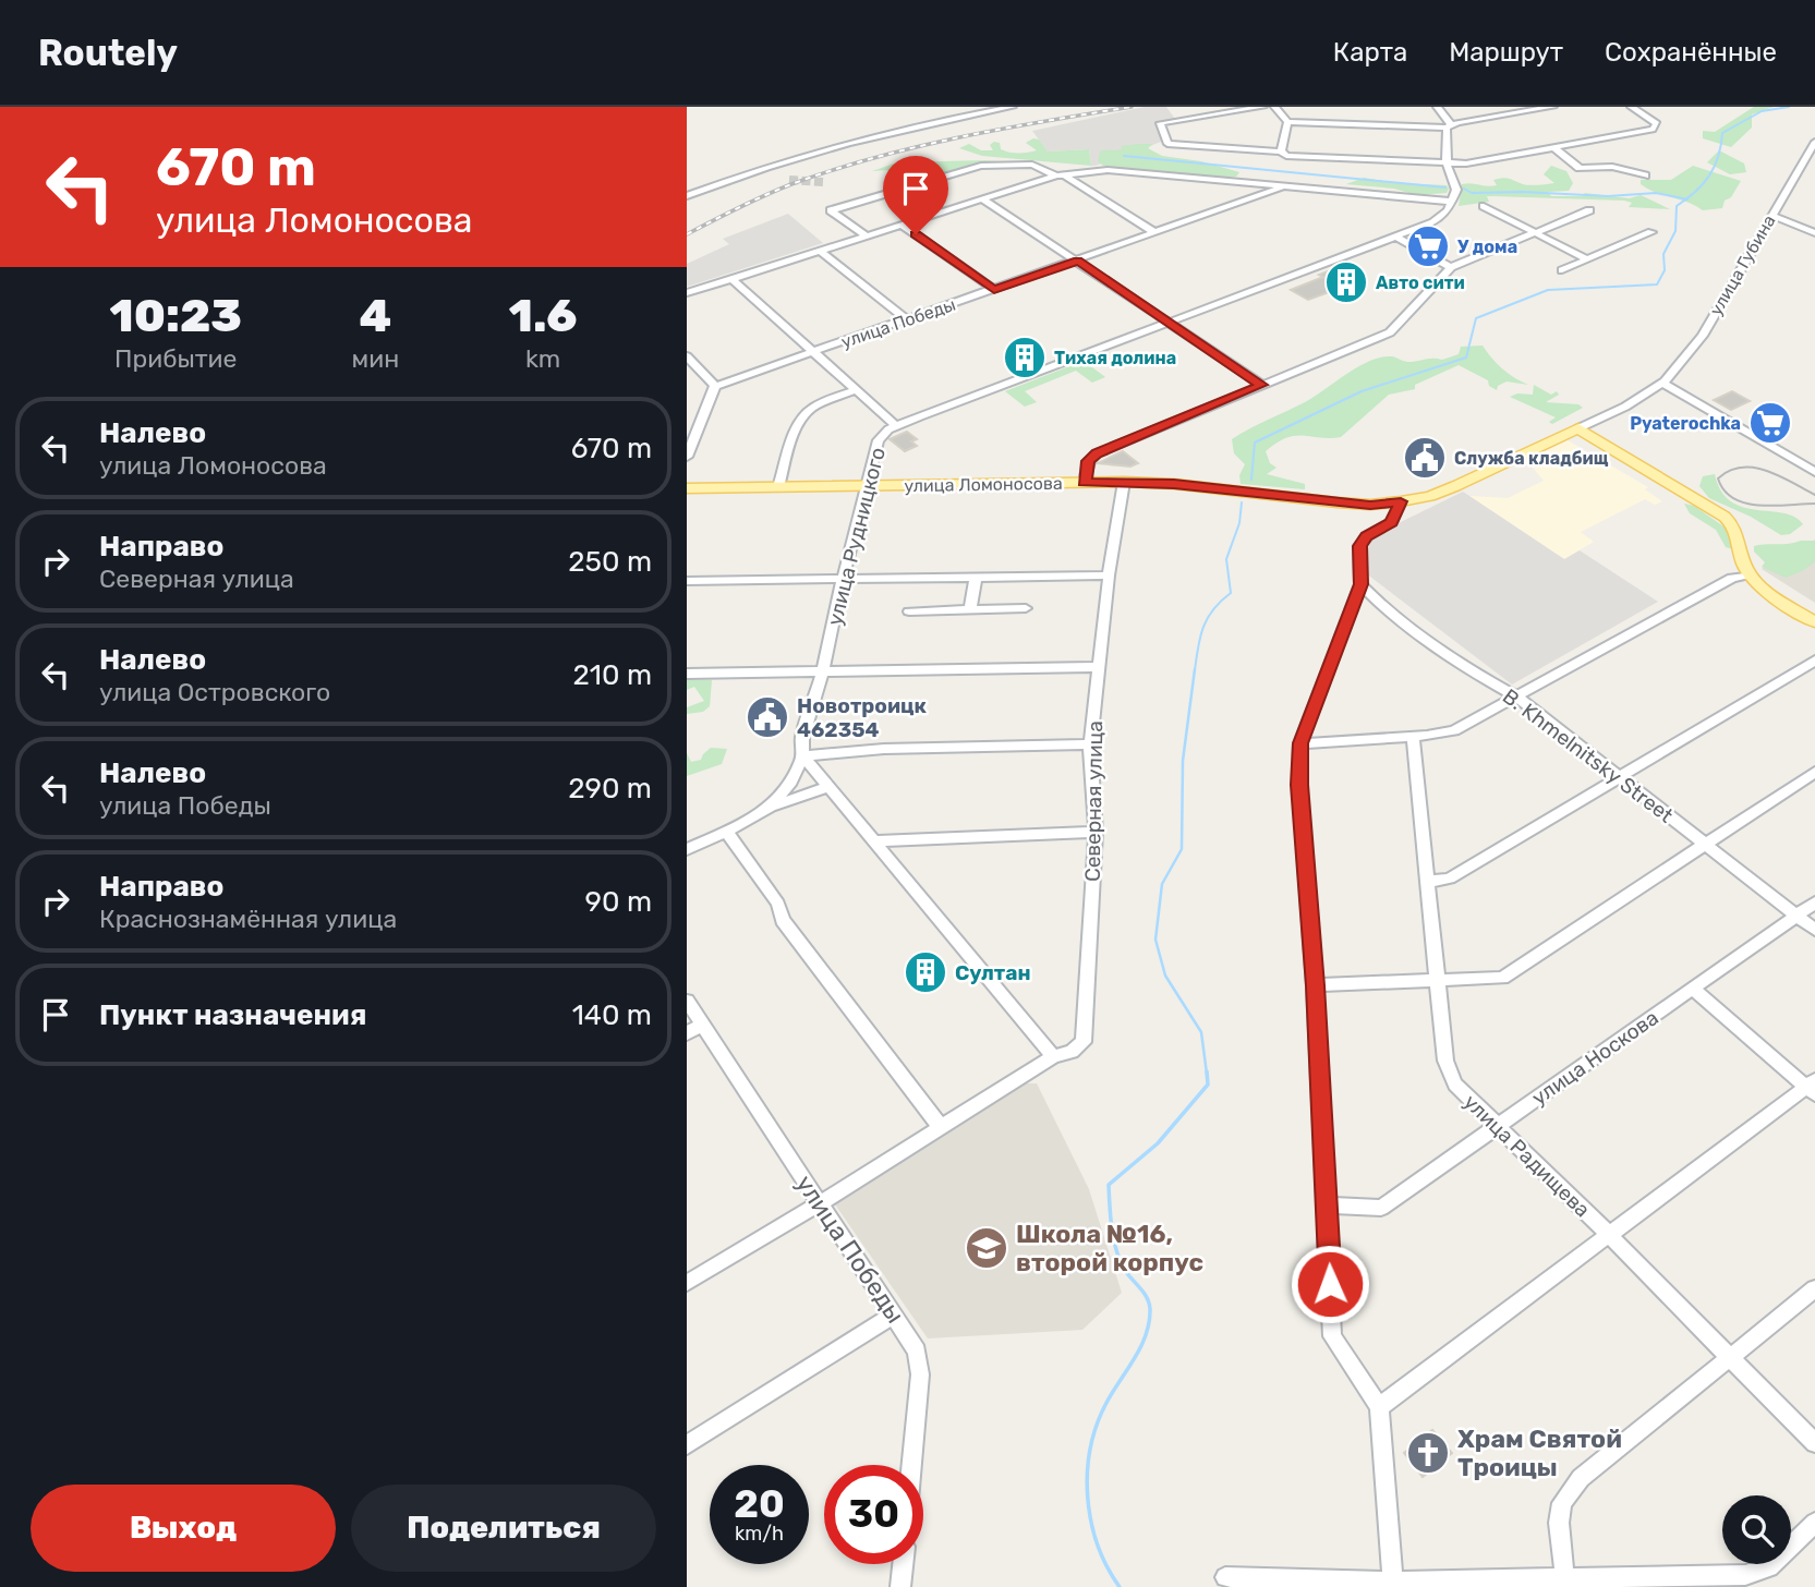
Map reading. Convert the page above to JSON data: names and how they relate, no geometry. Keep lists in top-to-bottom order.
{
  "streets": {
    "main road": ["улица Ломоносова"],
    "street": [
      "улица Губина",
      "улица Победы",
      "улица Рудницкого",
      "B. Khmelnitsky Street",
      "Северная улица",
      "улица Носкова",
      "улица Радищева"
    ]
  },
  "crossings": [
    ["улица Губина", "улица Ломоносова"],
    ["улица Ломоносова", "улица Рудницкого"],
    ["улица Ломоносова", "Северная улица"],
    ["B. Khmelnitsky Street", "улица Носкова"],
    ["улица Носкова", "улица Радищева"]
  ],
  "places": {
    "supermarket": ["У дома", "Pyaterochka"],
    "building": ["Авто сити", "Тихая долина", "Султан"],
    "public building": ["Служба кладбищ", "Новотроицк 462354"],
    "school or university": ["Школа №16, второй корпус"],
    "church": ["Храм Святой Троицы"]
  },
  "page": {
    "header": "Routely",
    "nav": ["Карта", "Маршрут", "Сохранённые"],
    "turn": ["670 m", "улица Ломоносова"],
    "eta": [
      "10:23",
      "Прибытие",
      "4",
      "мин",
      "1.6",
      "km"
    ],
    "list": [
      {
        "name": "Налево",
        "note": "улица Ломоносова",
        "value": "670 m"
      },
      {
        "name": "Направо",
        "note": "Северная улица",
        "value": "250 m"
      },
      {
        "name": "Налево",
        "note": "улица Островского",
        "value": "210 m"
      },
      {
        "name": "Налево",
        "note": "улица Победы",
        "value": "290 m"
      },
      {
        "name": "Направо",
        "note": "Краснознамённая улица",
        "value": "90 m"
      },
      {
        "name": "Пункт назначения",
        "value": "140 m"
      }
    ],
    "speed": "20 km/h",
    "limit": "30",
    "buttons": ["Выход", "Поделиться"]
  }
}
